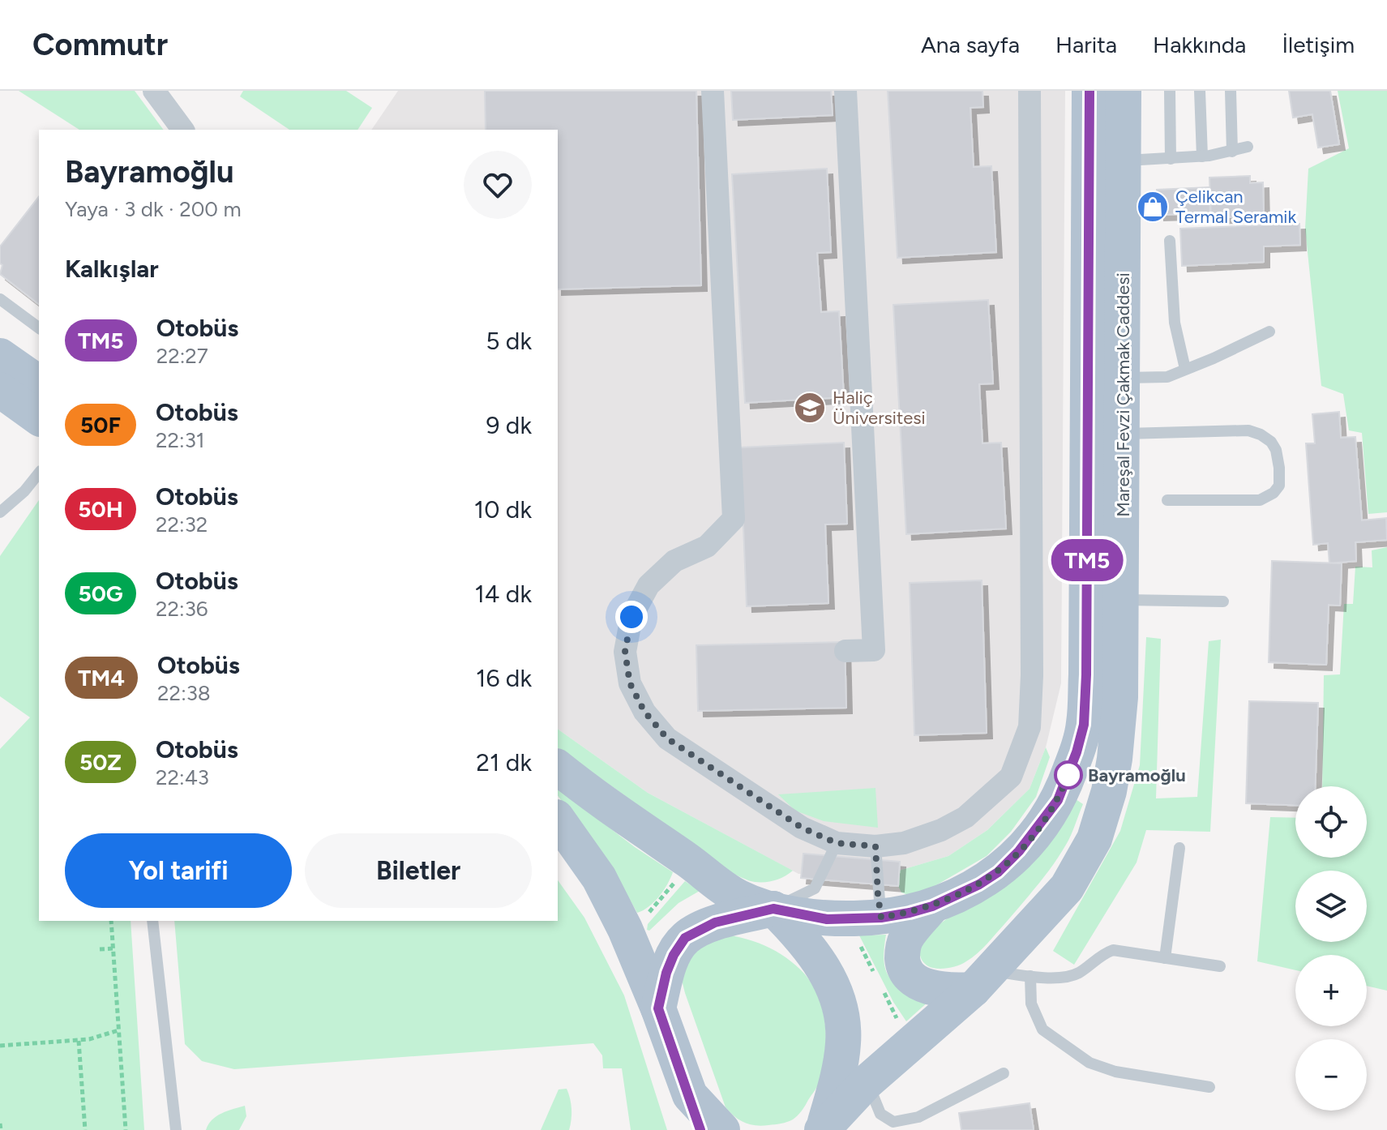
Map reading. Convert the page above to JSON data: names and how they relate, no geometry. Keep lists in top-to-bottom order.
{
  "streets": {
    "main road": ["Mareşal Fevzi Çakmak Caddesi"]
  },
  "places": {
    "shop": ["Çelikcan Termal Seramik"],
    "school or university": ["Haliç Üniversitesi"],
    "other": ["Bayramoğlu"]
  },
  "lines": ["bus line TM5"],
  "page": {
    "header": "Commutr",
    "nav": [
      "Ana sayfa",
      "Harita",
      "Hakkında",
      "İletişim"
    ],
    "on_map": "TM5",
    "heading": [
      ["Bayramoğlu", "Yaya · 3 dk · 200 m"],
      "Kalkışlar"
    ],
    "list": [
      {
        "mark": "TM5",
        "name": "Otobüs",
        "note": "22:27",
        "value": "5 dk"
      },
      {
        "mark": "50F",
        "name": "Otobüs",
        "note": "22:31",
        "value": "9 dk"
      },
      {
        "mark": "50H",
        "name": "Otobüs",
        "note": "22:32",
        "value": "10 dk"
      },
      {
        "mark": "50G",
        "name": "Otobüs",
        "note": "22:36",
        "value": "14 dk"
      },
      {
        "mark": "TM4",
        "name": "Otobüs",
        "note": "22:38",
        "value": "16 dk"
      },
      {
        "mark": "50Z",
        "name": "Otobüs",
        "note": "22:43",
        "value": "21 dk"
      }
    ],
    "map_buttons": ["+", "−"],
    "buttons": ["Yol tarifi", "Biletler"]
  }
}
